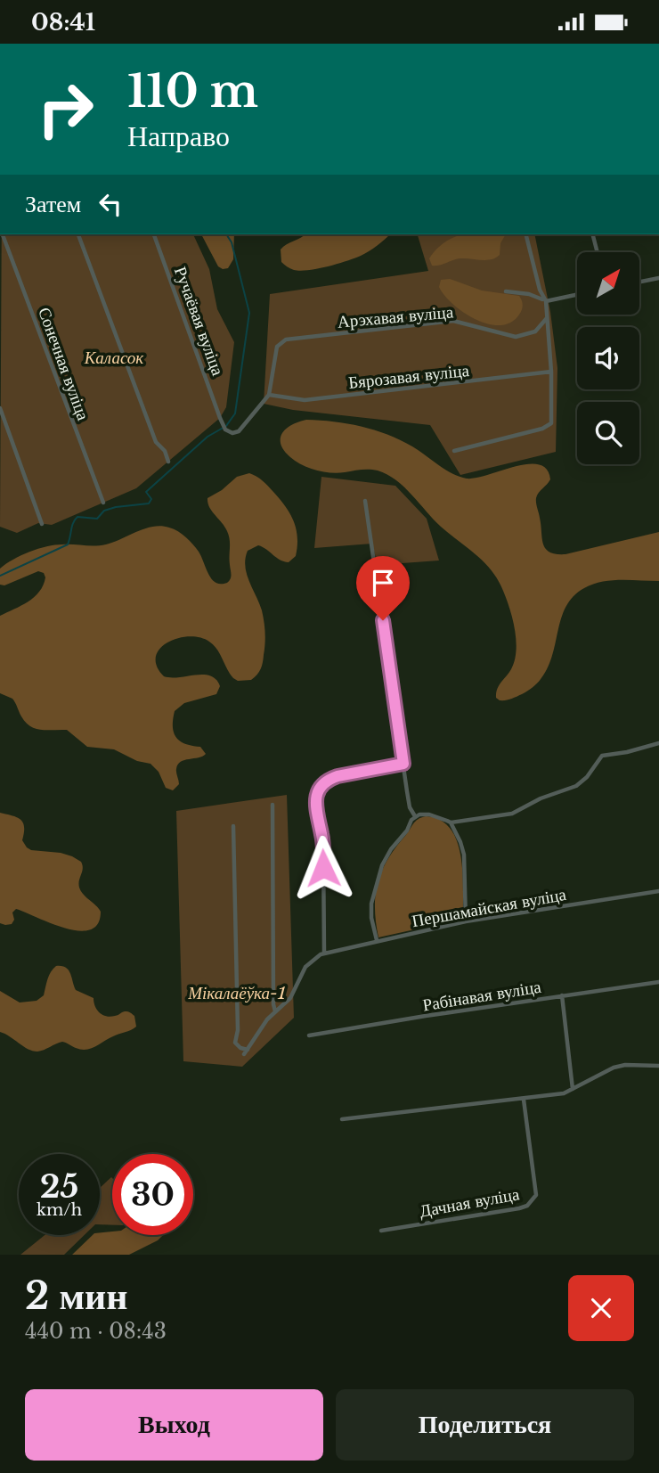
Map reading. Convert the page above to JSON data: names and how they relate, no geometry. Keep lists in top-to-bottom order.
{
  "streets": {
    "street": [
      "Арэхавая вуліца",
      "Ручаёвая вуліца",
      "Сонечная вуліца",
      "Бярозавая вуліца",
      "Першамайская вуліца",
      "Рабінавая вуліца",
      "Дачная вуліца"
    ]
  },
  "crossings": [
    ["Арэхавая вуліца", "Ручаёвая вуліца"],
    ["Арэхавая вуліца", "Бярозавая вуліца"],
    ["Ручаёвая вуліца", "Бярозавая вуліца"]
  ],
  "parks": ["Каласок", "Мікалаёўка-1"],
  "north": "top right",
  "page": {
    "status": "08:41",
    "turn": ["110 m", "Направо"],
    "then": "Затем",
    "speed": "25 km/h",
    "limit": "30",
    "heading": ["2 мин", "440 m · 08:43"],
    "buttons": ["Выход", "Поделиться"]
  }
}
